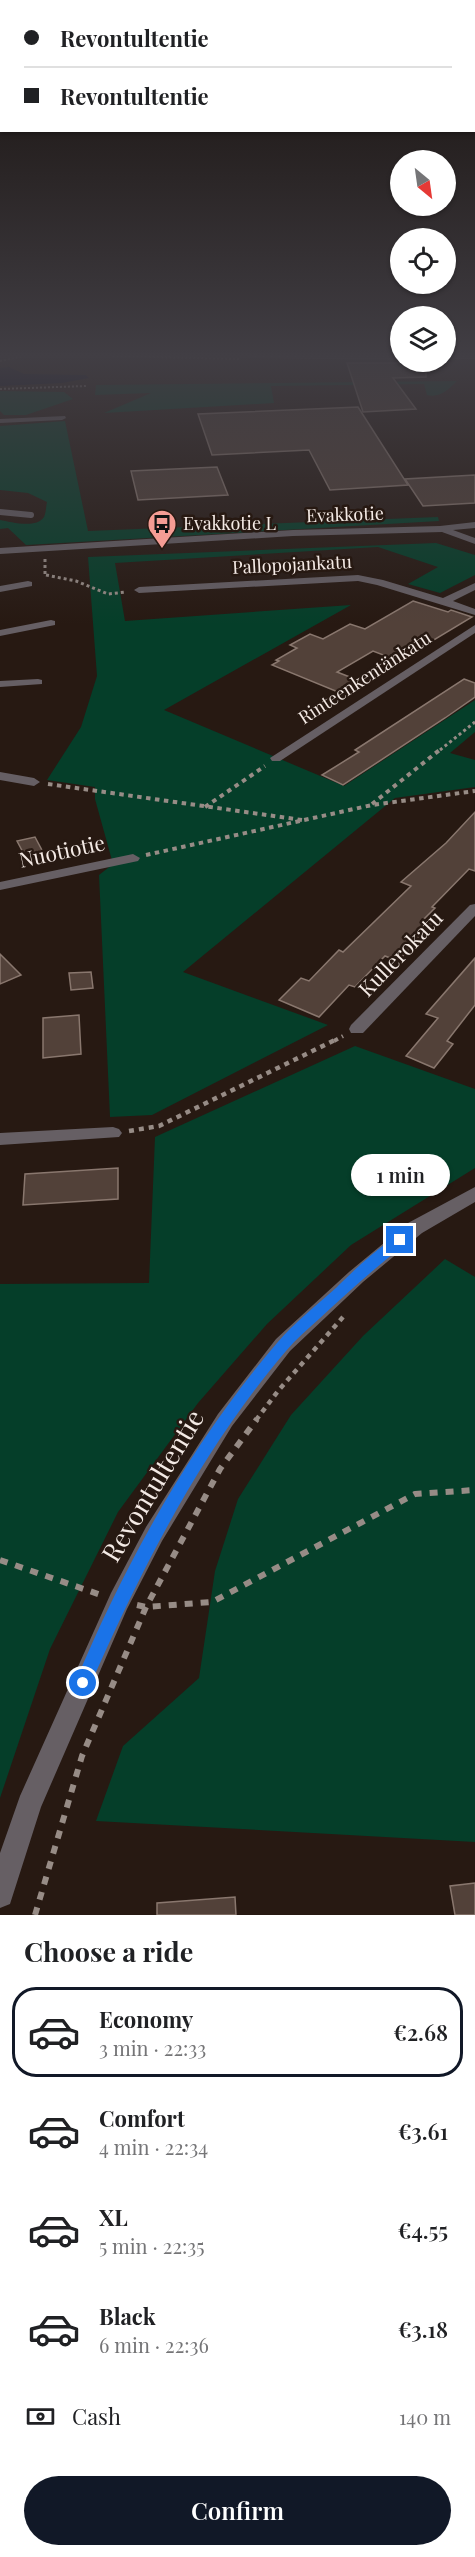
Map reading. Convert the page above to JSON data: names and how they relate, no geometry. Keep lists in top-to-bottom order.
{
  "streets": {
    "street": [
      "Evakkotie",
      "Pallopojankatu",
      "Rinteenkentänkatu",
      "Nuotiotie",
      "Kullerokatu",
      "Revontultentie"
    ]
  },
  "places": {
    "bus stop": ["Evakkotie L"]
  },
  "north": "bottom right",
  "page": {
    "banner": ["Revontultentie", "Revontultentie"],
    "bubble": "1 min",
    "heading": "Choose a ride",
    "list": [
      {
        "name": "Economy",
        "note": "3 min · 22:33",
        "value": "€2.68"
      },
      {
        "name": "Comfort",
        "note": "4 min · 22:34",
        "value": "€3.61"
      },
      {
        "name": "XL",
        "note": "5 min · 22:35",
        "value": "€4.55"
      },
      {
        "name": "Black",
        "note": "6 min · 22:36",
        "value": "€3.18"
      }
    ],
    "pay": ["Cash", "140 m"],
    "buttons": "Confirm"
  }
}
